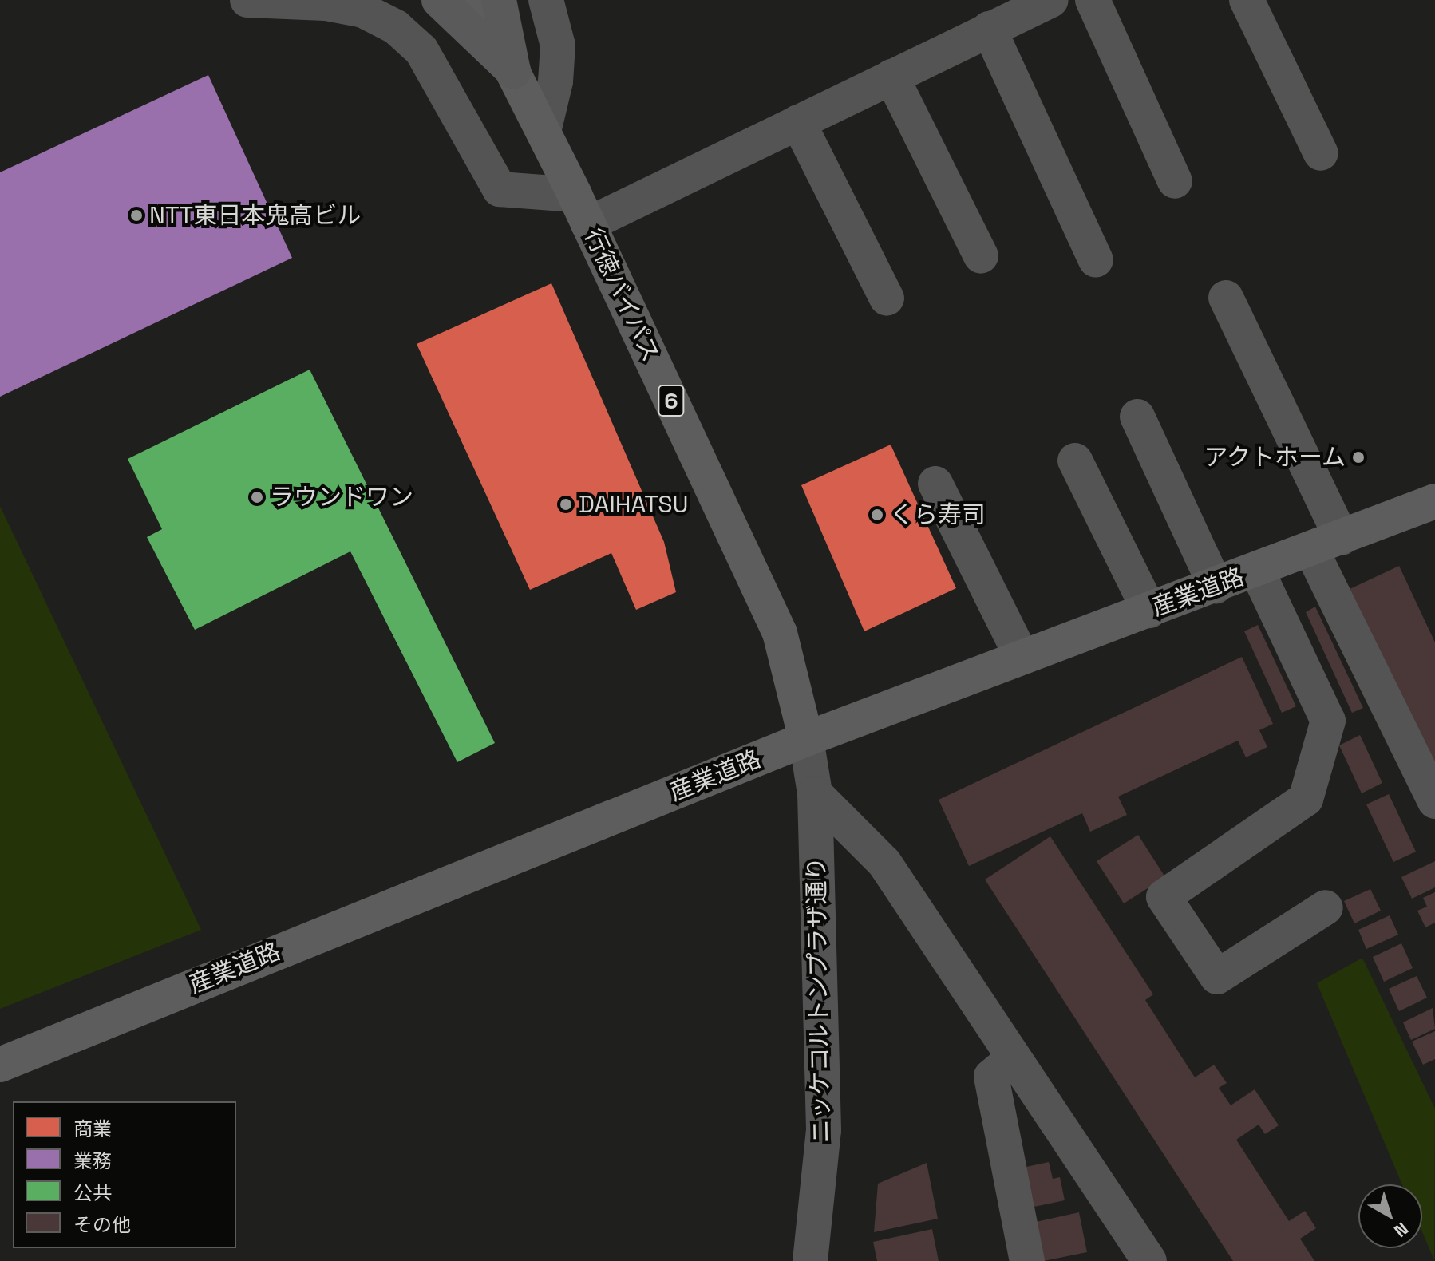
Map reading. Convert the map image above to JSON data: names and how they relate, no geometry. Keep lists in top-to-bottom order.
{
  "streets": {
    "main road": ["行徳バイパス", "6", "産業道路"],
    "street": ["ニッケコルトンプラザ通り"]
  },
  "crossings": [
    ["行徳バイパス", "産業道路"],
    ["行徳バイパス", "ニッケコルトンプラザ通り"],
    ["産業道路", "ニッケコルトンプラザ通り"]
  ],
  "places": [
    "NTT東日本鬼高ビル",
    "アクトホーム",
    "ラウンドワン",
    "DAIHATSU",
    "くら寿司"
  ],
  "legend": [
    "商業",
    "業務",
    "公共",
    "その他"
  ],
  "north": "bottom right"
}
